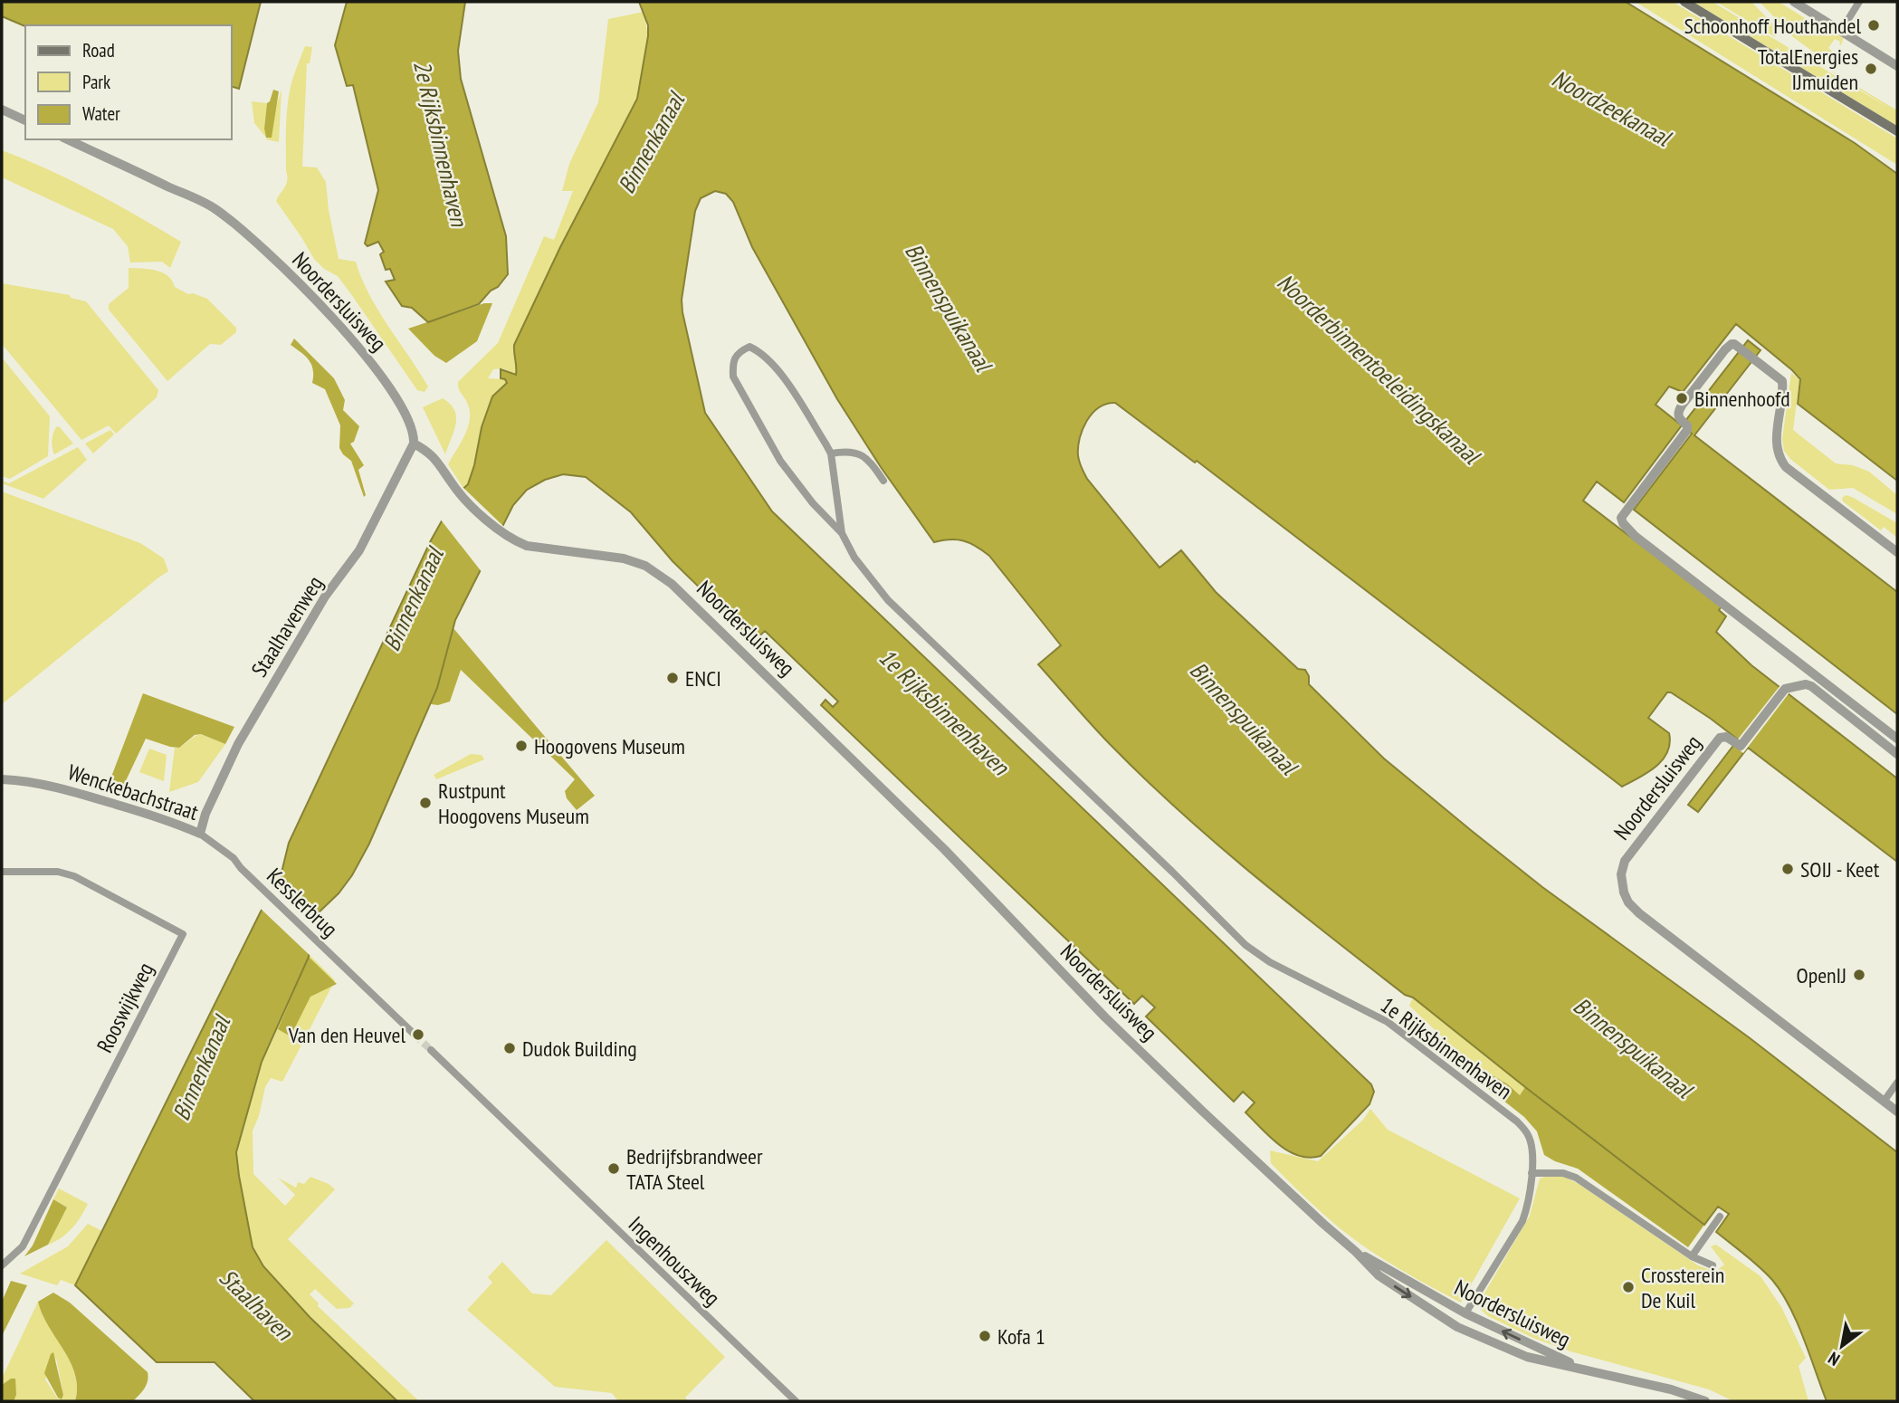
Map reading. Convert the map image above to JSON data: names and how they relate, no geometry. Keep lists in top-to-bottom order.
{
  "streets": {
    "street": [
      "Noordersluisweg",
      "Staalhavenweg",
      "Wenckebachstraat",
      "Kesslerbrug",
      "Rooswijkweg",
      "1e Rijksbinnenhaven",
      "Ingenhouszweg"
    ]
  },
  "crossings": [
    ["Noordersluisweg", "Staalhavenweg"],
    ["Noordersluisweg", "1e Rijksbinnenhaven"],
    ["Staalhavenweg", "Wenckebachstraat"],
    ["Wenckebachstraat", "Kesslerbrug"]
  ],
  "water": [
    "Noordzeekanaal",
    "2e Rijksbinnenhaven",
    "Binnenkanaal",
    "Binnenspuikanaal",
    "Noorderbinnentoeleidingskanaal",
    "1e Rijksbinnenhaven",
    "Staalhaven"
  ],
  "places": [
    "Schoonhoff Houthandel",
    "TotalEnergies IJmuiden",
    "Binnenhoofd",
    "ENCI",
    "Hoogovens Museum",
    "Rustpunt Hoogovens Museum",
    "SOIJ - Keet",
    "OpenIJ",
    "Van den Heuvel",
    "Dudok Building",
    "Bedrijfsbrandweer TATA Steel",
    "Crossterein De Kuil",
    "Kofa 1"
  ],
  "legend": ["Road", "Park", "Water"],
  "north": "bottom left"
}
